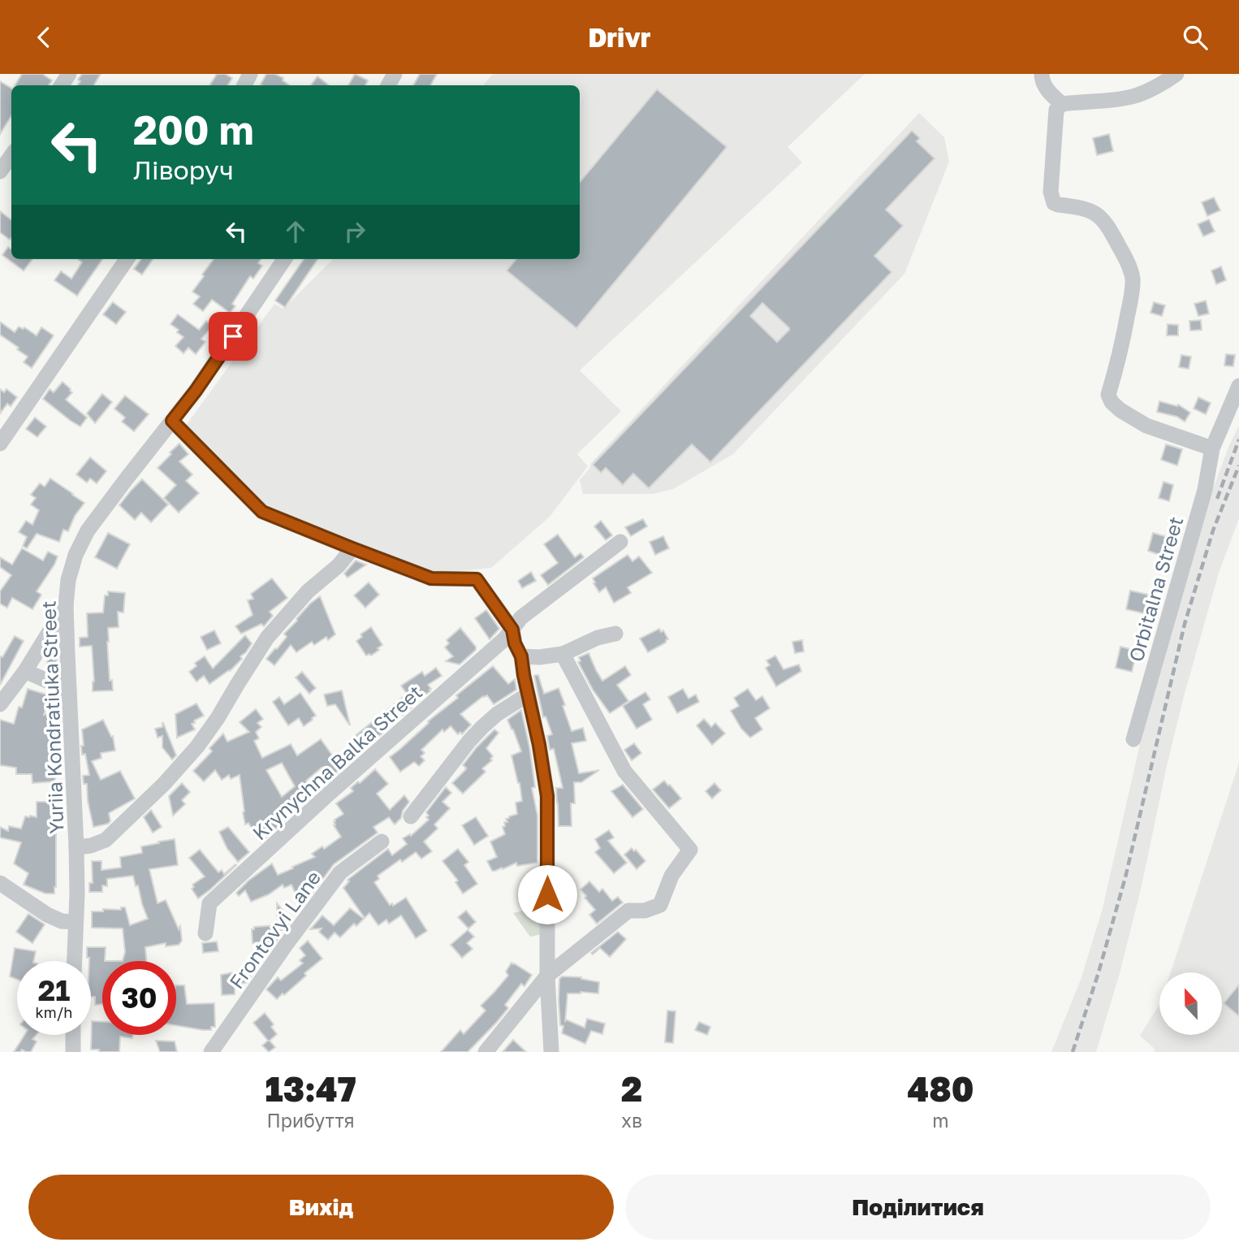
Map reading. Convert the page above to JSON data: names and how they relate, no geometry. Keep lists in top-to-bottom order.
{
  "streets": {
    "street": [
      "Orbitalna Street",
      "Yuriia Kondratiuka Street",
      "Krynychna Balka Street",
      "Frontovyi Lane"
    ]
  },
  "north": "top",
  "page": {
    "header": "Drivr",
    "turn": ["200 m", "Ліворуч"],
    "speed": "21 km/h",
    "limit": "30",
    "eta": [
      "13:47",
      "Прибуття",
      "2",
      "хв",
      "480",
      "m"
    ],
    "buttons": ["Вихід", "Поділитися"]
  }
}
